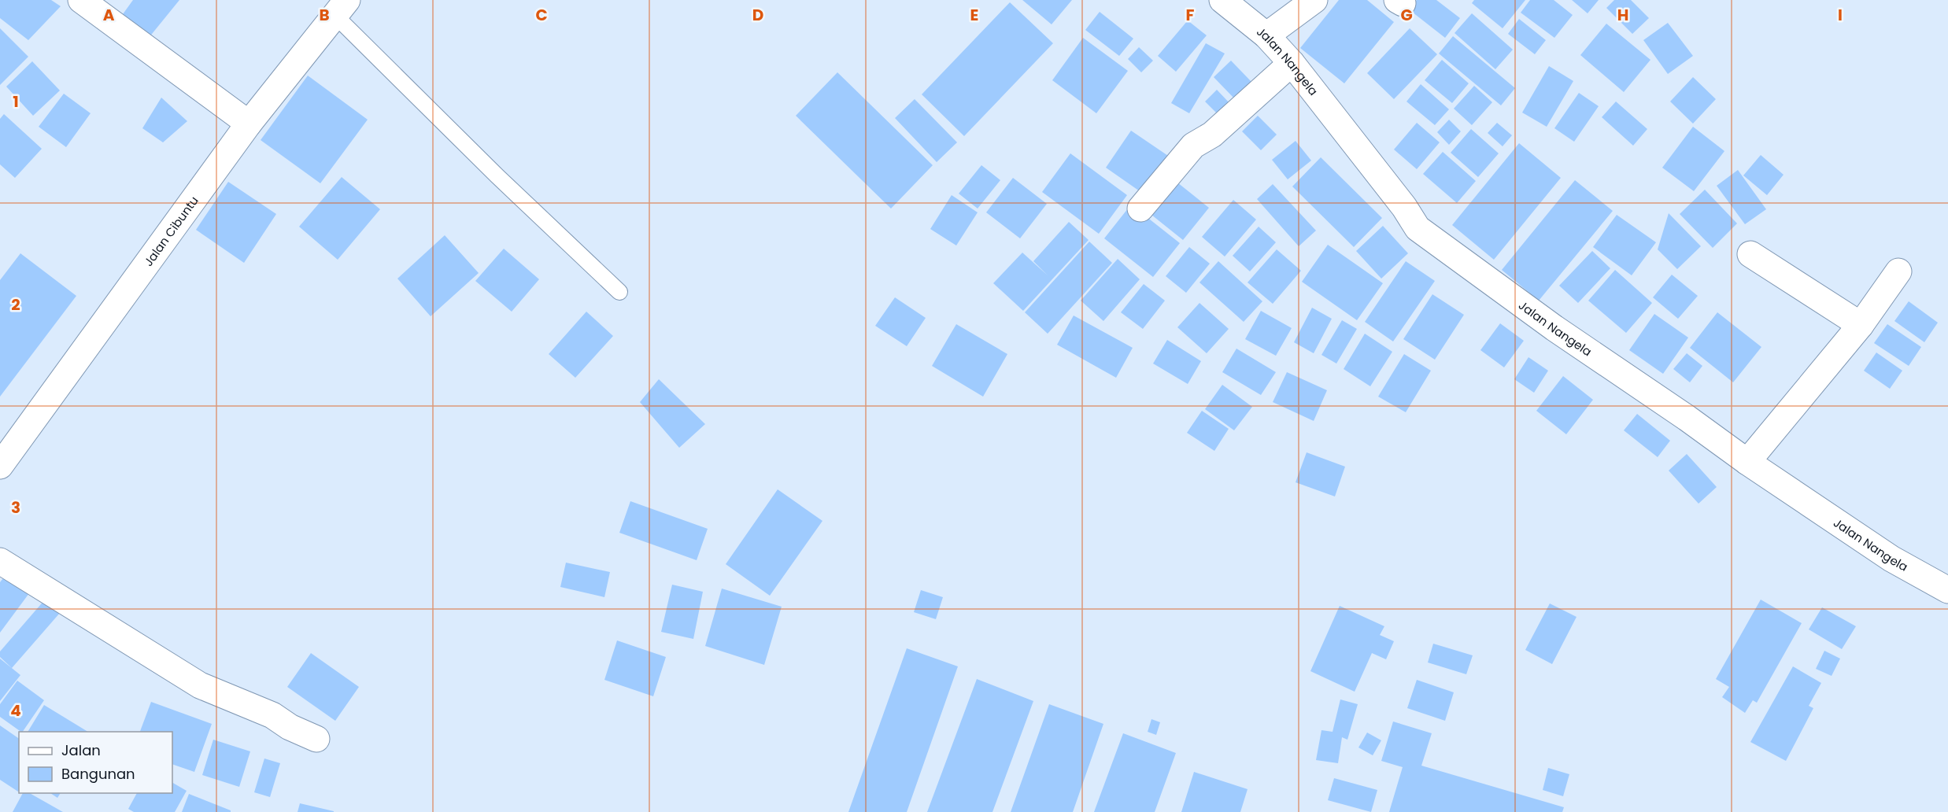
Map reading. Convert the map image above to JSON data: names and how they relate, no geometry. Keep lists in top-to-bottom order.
{
  "streets": {
    "street": ["Jalan Nangela", "Jalan Cibuntu"]
  },
  "legend": ["Jalan", "Bangunan"],
  "grid": {
    "columns": [
      "A",
      "B",
      "C",
      "D",
      "E",
      "F",
      "G",
      "H",
      "I"
    ],
    "rows": [
      "1",
      "2",
      "3",
      "4"
    ]
  }
}
